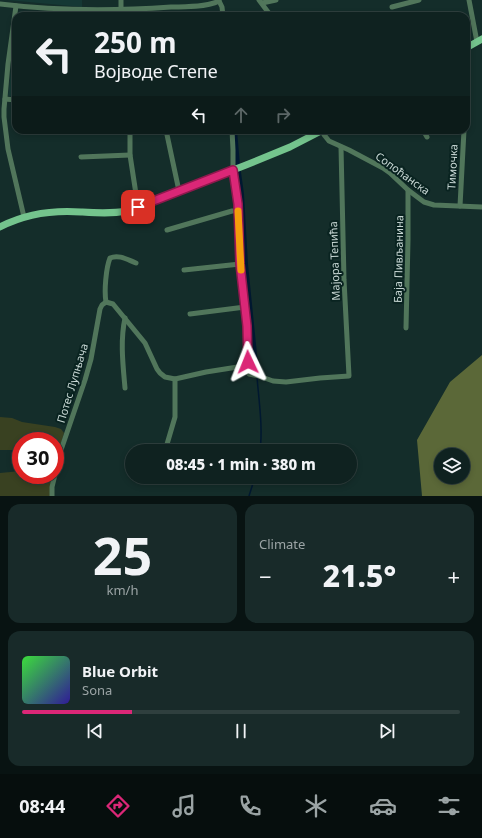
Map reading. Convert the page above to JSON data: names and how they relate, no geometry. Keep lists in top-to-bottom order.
{
  "streets": {
    "street": [
      "Тимочка",
      "Сопоћанска",
      "Баја Пивљанина",
      "Мајора Тепића",
      "Потес Лупњача"
    ]
  },
  "crossings": [
    ["Тимочка", "Сопоћанска"],
    ["Сопоћанска", "Баја Пивљанина"],
    ["Сопоћанска", "Мајора Тепића"]
  ],
  "page": {
    "turn": ["250 m", "Војводе Степе"],
    "limit": "30",
    "trip": "08:45 · 1 min · 380 m",
    "tile": [
      ["25", "km/h"],
      "Climate"
    ],
    "heat": ["−", "21.5°", "+"],
    "song": ["Blue Orbit", "Sona"],
    "tabs": "08:44"
  }
}
